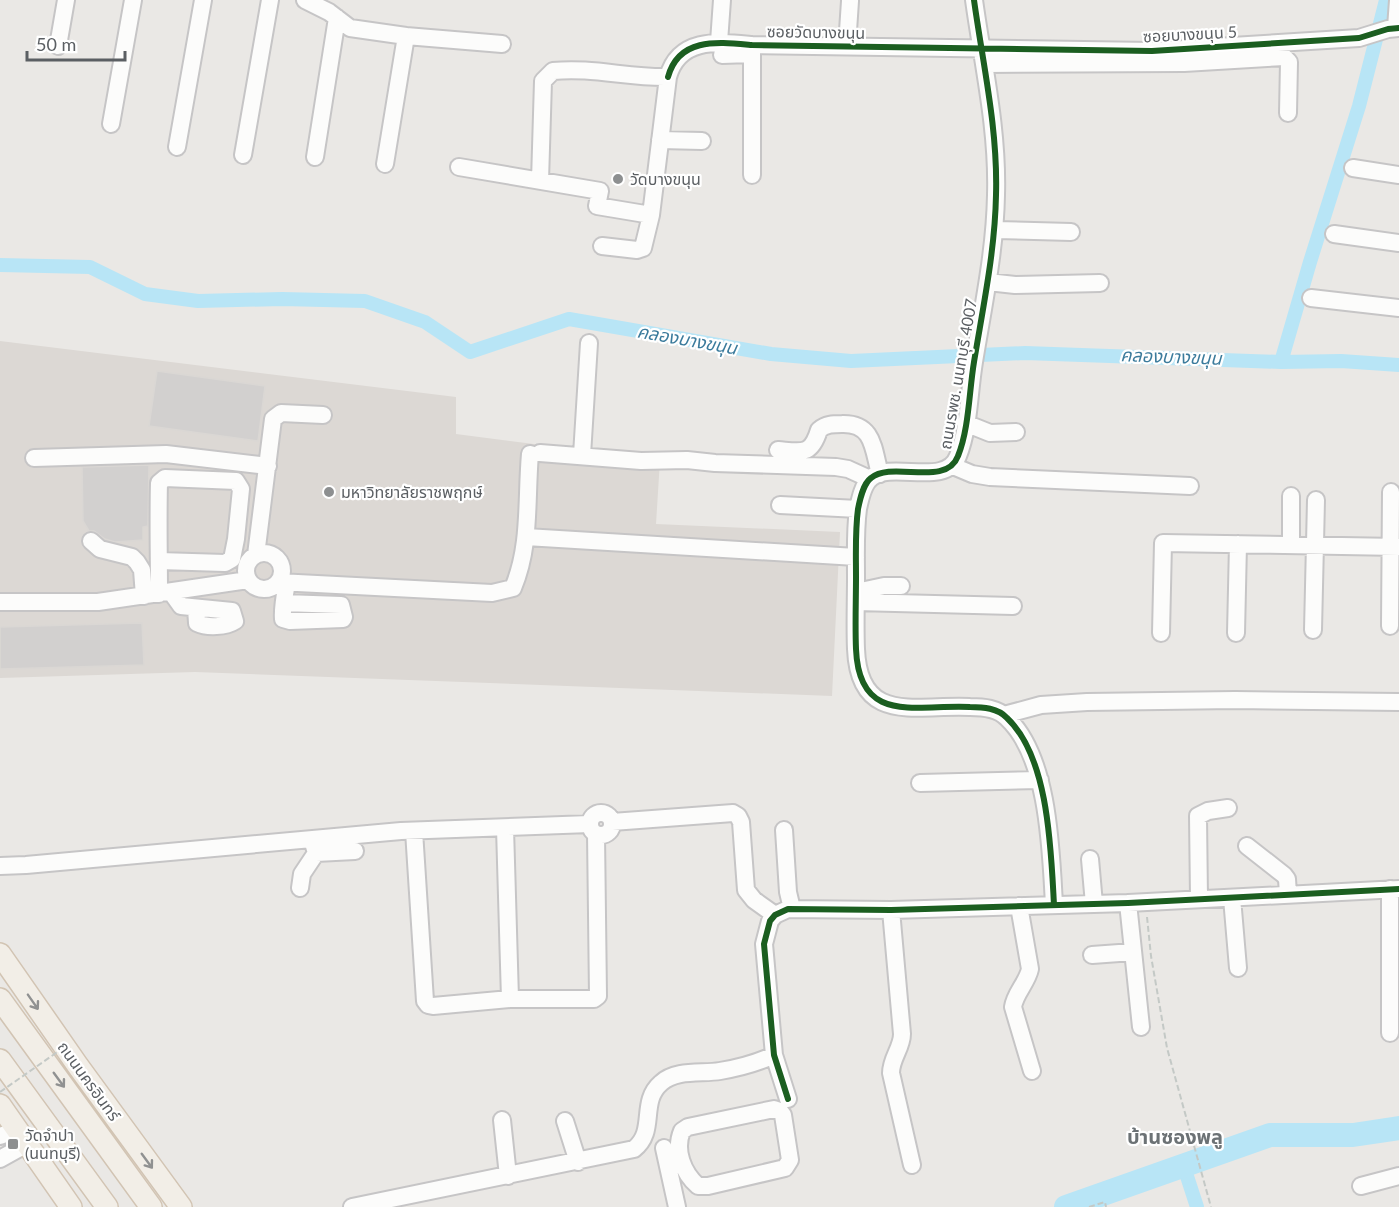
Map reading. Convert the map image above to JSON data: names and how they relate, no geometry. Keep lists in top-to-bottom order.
{
  "streets": {
    "main road": ["ถนนนครอินทร์"],
    "street": ["ซอยวัดบางขนุน", "ซอยบางขนุน 5", "ถนนรพช. นนทบุรี 4007"]
  },
  "crossings": [
    ["ซอยวัดบางขนุน", "ซอยบางขนุน 5"],
    ["ซอยวัดบางขนุน", "ถนนรพช. นนทบุรี 4007"],
    ["ซอยบางขนุน 5", "ถนนรพช. นนทบุรี 4007"]
  ],
  "districts": ["บ้านซองพลู"],
  "water": ["คลองบางขนุน"],
  "places": {
    "other": ["วัดบางขนุน", "มหาวิทยาลัยราชพฤกษ์"],
    "transit": ["วัดจำปา (นนทบุรี)"]
  },
  "scale_bar": "50 m"
}
